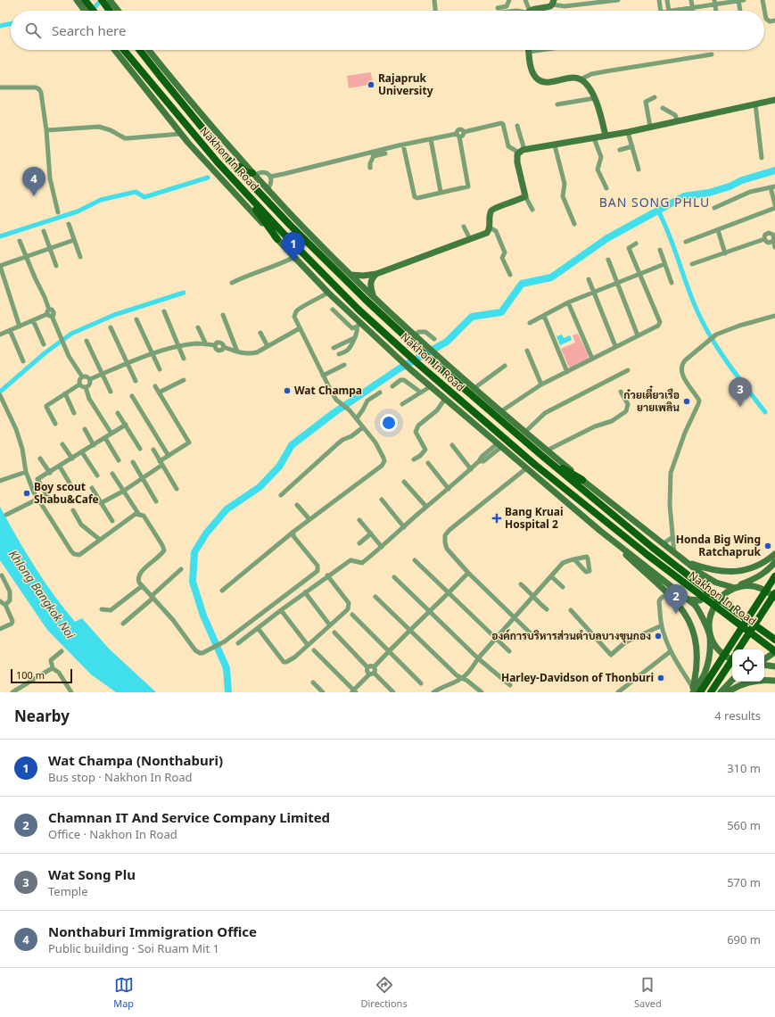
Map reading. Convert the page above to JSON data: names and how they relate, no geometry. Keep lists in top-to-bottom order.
{
  "streets": {
    "main road": ["Nakhon In Road"]
  },
  "districts": ["BAN SONG PHLU"],
  "water": ["Khlong Bangkok Noi"],
  "places": {
    "other": [
      "Rajapruk University",
      "Wat Champa",
      "ก๋วยเตี๋ยวเรือ ยายเพลิน",
      "Boy scout Shabu&Cafe",
      "Honda Big Wing Ratchapruk",
      "องค์การบริหารส่วนตำบลบางขุนกอง",
      "Harley-Davidson of Thonburi"
    ],
    "health": ["Bang Kruai Hospital 2"]
  },
  "scale_bar": "100 m",
  "page": {
    "search": "Search here",
    "pins": [
      "4",
      "1",
      "3",
      "2"
    ],
    "scale": "100 m",
    "heading": ["Nearby", "4 results"],
    "list": [
      {
        "mark": "1",
        "name": "Wat Champa (Nonthaburi)",
        "note": "Bus stop · Nakhon In Road",
        "value": "310 m"
      },
      {
        "mark": "2",
        "name": "Chamnan IT And Service Company Limited",
        "note": "Office · Nakhon In Road",
        "value": "560 m"
      },
      {
        "mark": "3",
        "name": "Wat Song Plu",
        "note": "Temple",
        "value": "570 m"
      },
      {
        "mark": "4",
        "name": "Nonthaburi Immigration Office",
        "note": "Public building · Soi Ruam Mit 1",
        "value": "690 m"
      }
    ],
    "nav": ["Map", "Directions", "Saved"]
  }
}
